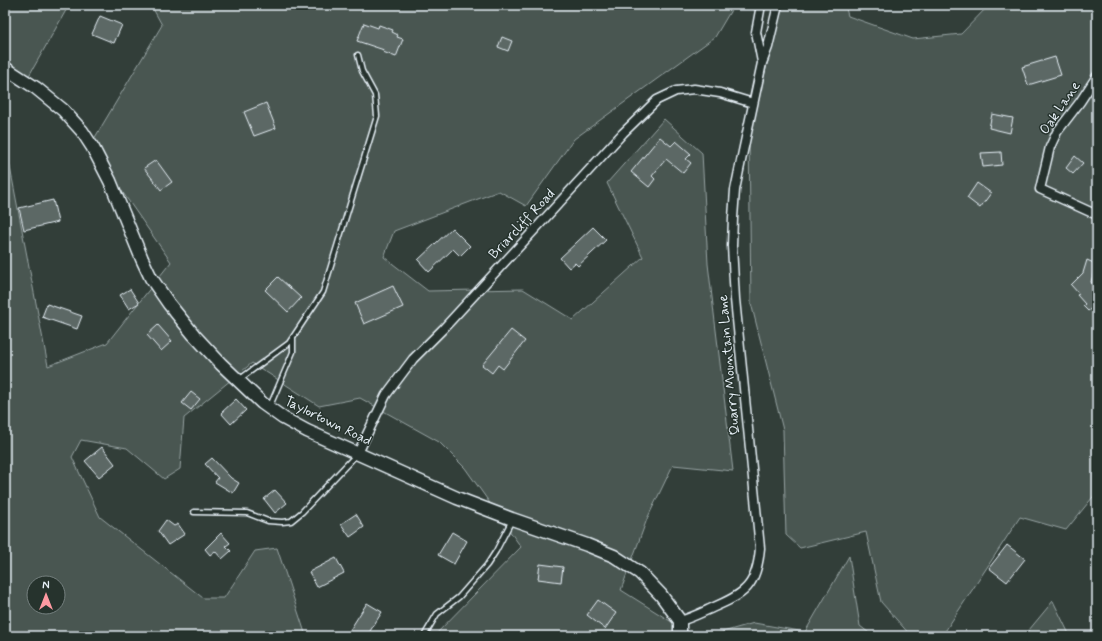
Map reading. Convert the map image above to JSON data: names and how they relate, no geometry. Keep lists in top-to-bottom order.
{
  "streets": {
    "street": [
      "Oak Lane",
      "Briarcliff Road",
      "Quarry Mountain Lane",
      "Taylortown Road"
    ]
  },
  "crossings": [
    ["Briarcliff Road", "Quarry Mountain Lane"],
    ["Briarcliff Road", "Taylortown Road"],
    ["Quarry Mountain Lane", "Taylortown Road"]
  ],
  "north": "top"
}
